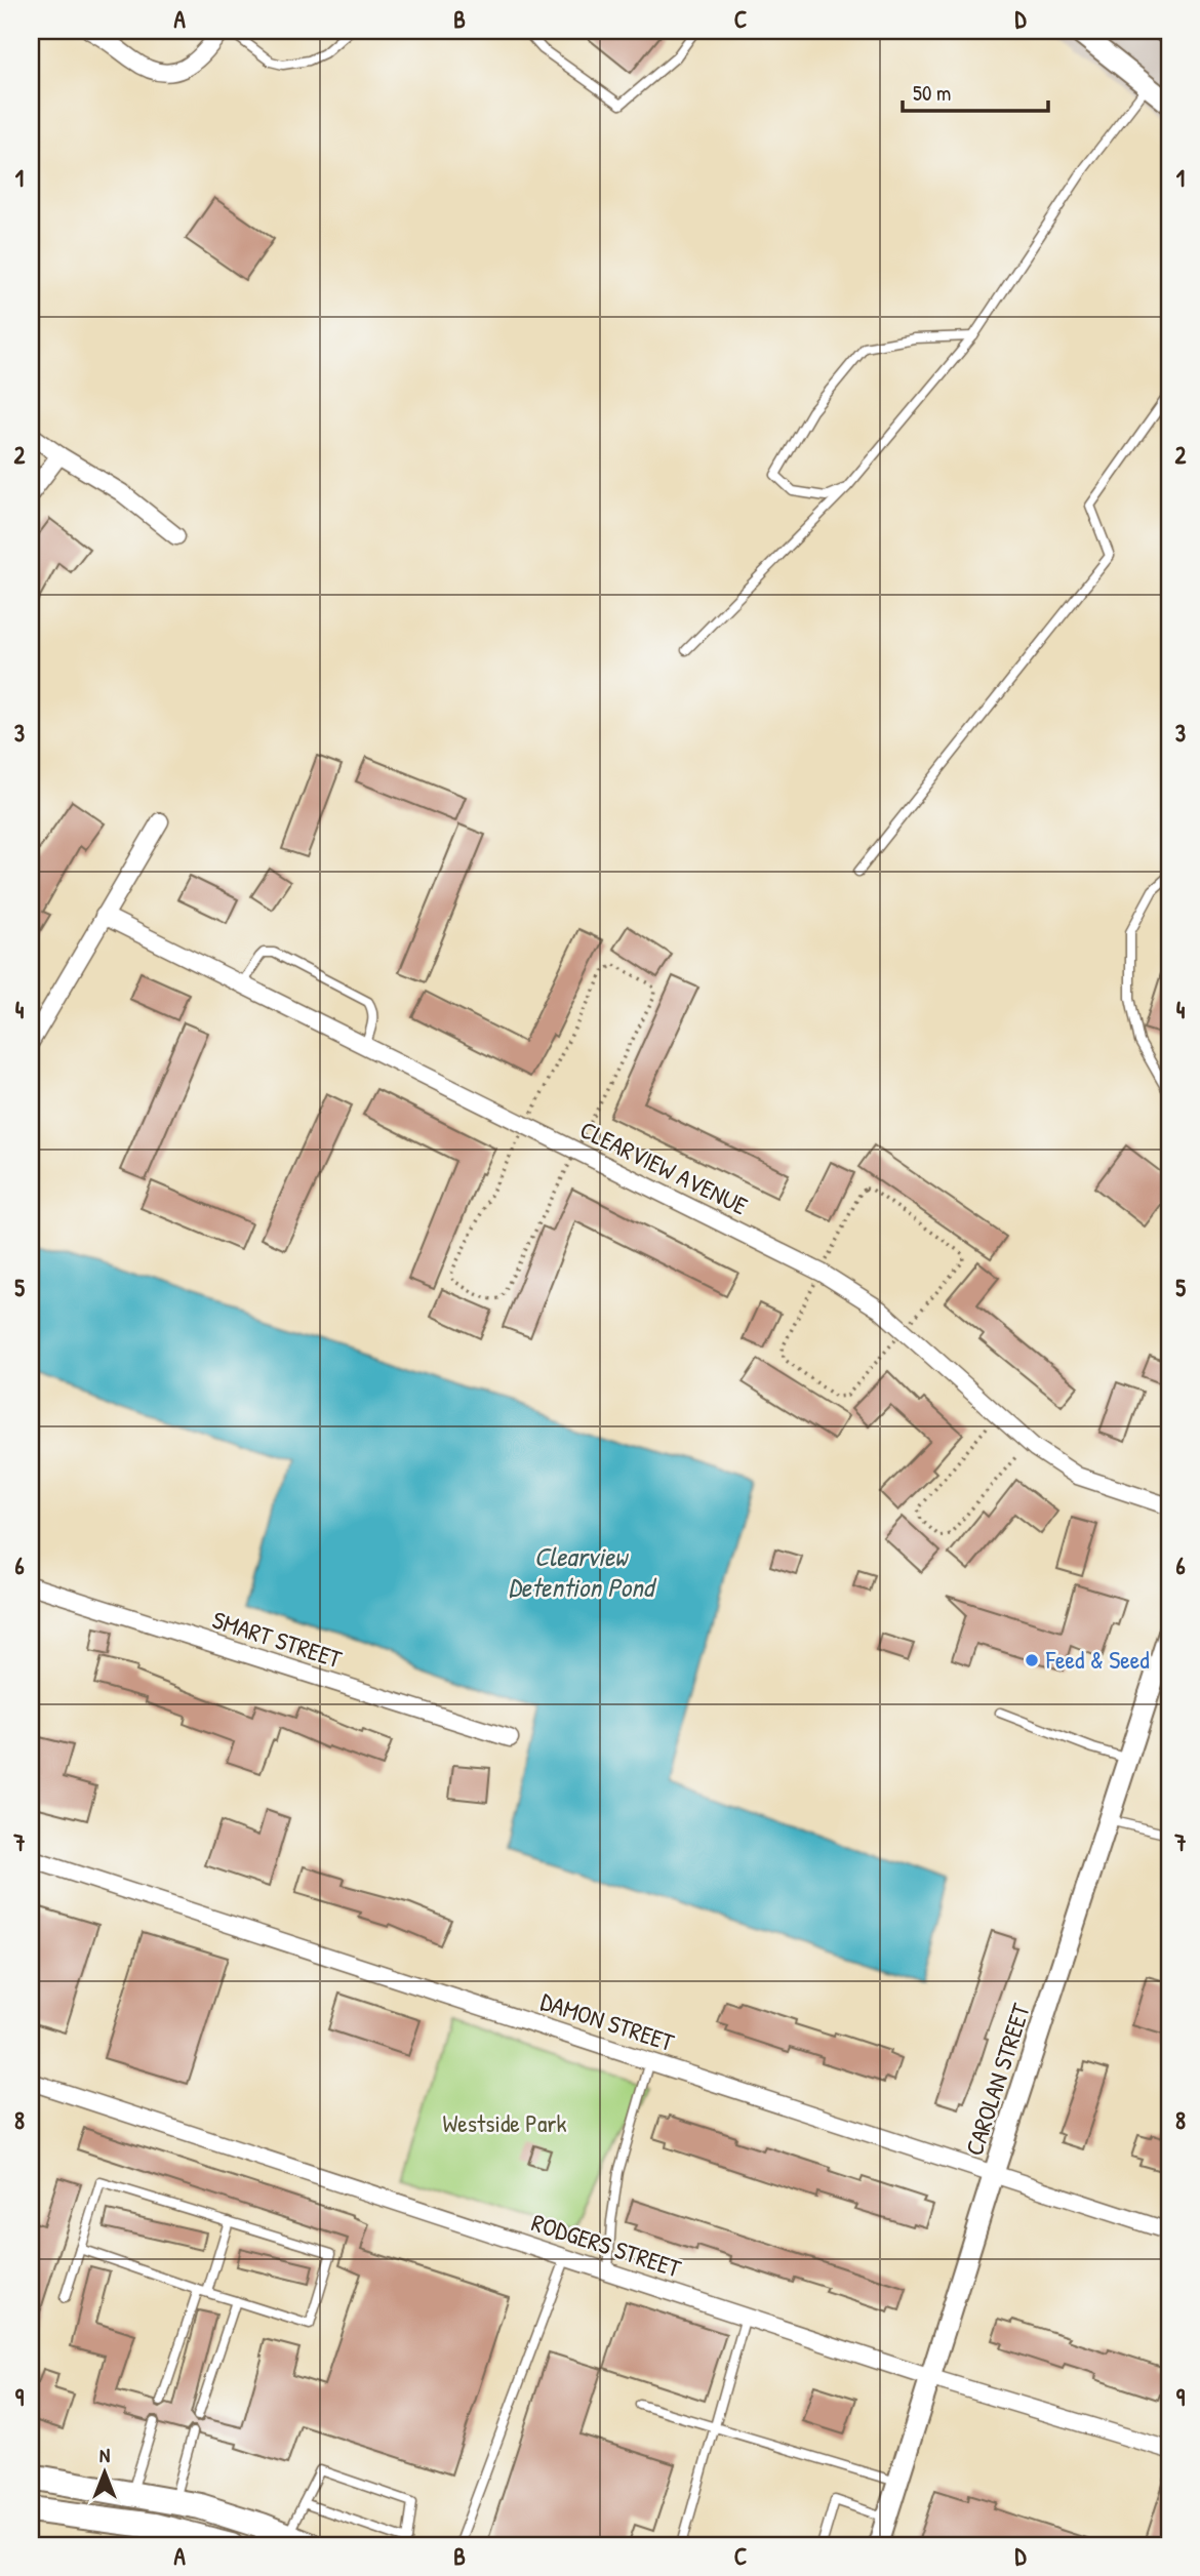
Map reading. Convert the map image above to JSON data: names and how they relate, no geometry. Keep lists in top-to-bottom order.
{
  "streets": {
    "street": [
      "CLEARVIEW AVENUE",
      "SMART STREET",
      "DAMON STREET",
      "CAROLAN STREET",
      "RODGERS STREET"
    ]
  },
  "crossings": [
    ["DAMON STREET", "CAROLAN STREET"],
    ["CAROLAN STREET", "RODGERS STREET"]
  ],
  "water": ["Clearview Detention Pond"],
  "parks": ["Westside Park"],
  "places": ["Feed & Seed"],
  "scale_bar": "50 m",
  "north": "top",
  "grid": {
    "columns": [
      "A",
      "B",
      "C",
      "D"
    ],
    "rows": [
      "1",
      "2",
      "3",
      "4",
      "5",
      "6",
      "7",
      "8",
      "9"
    ]
  }
}
